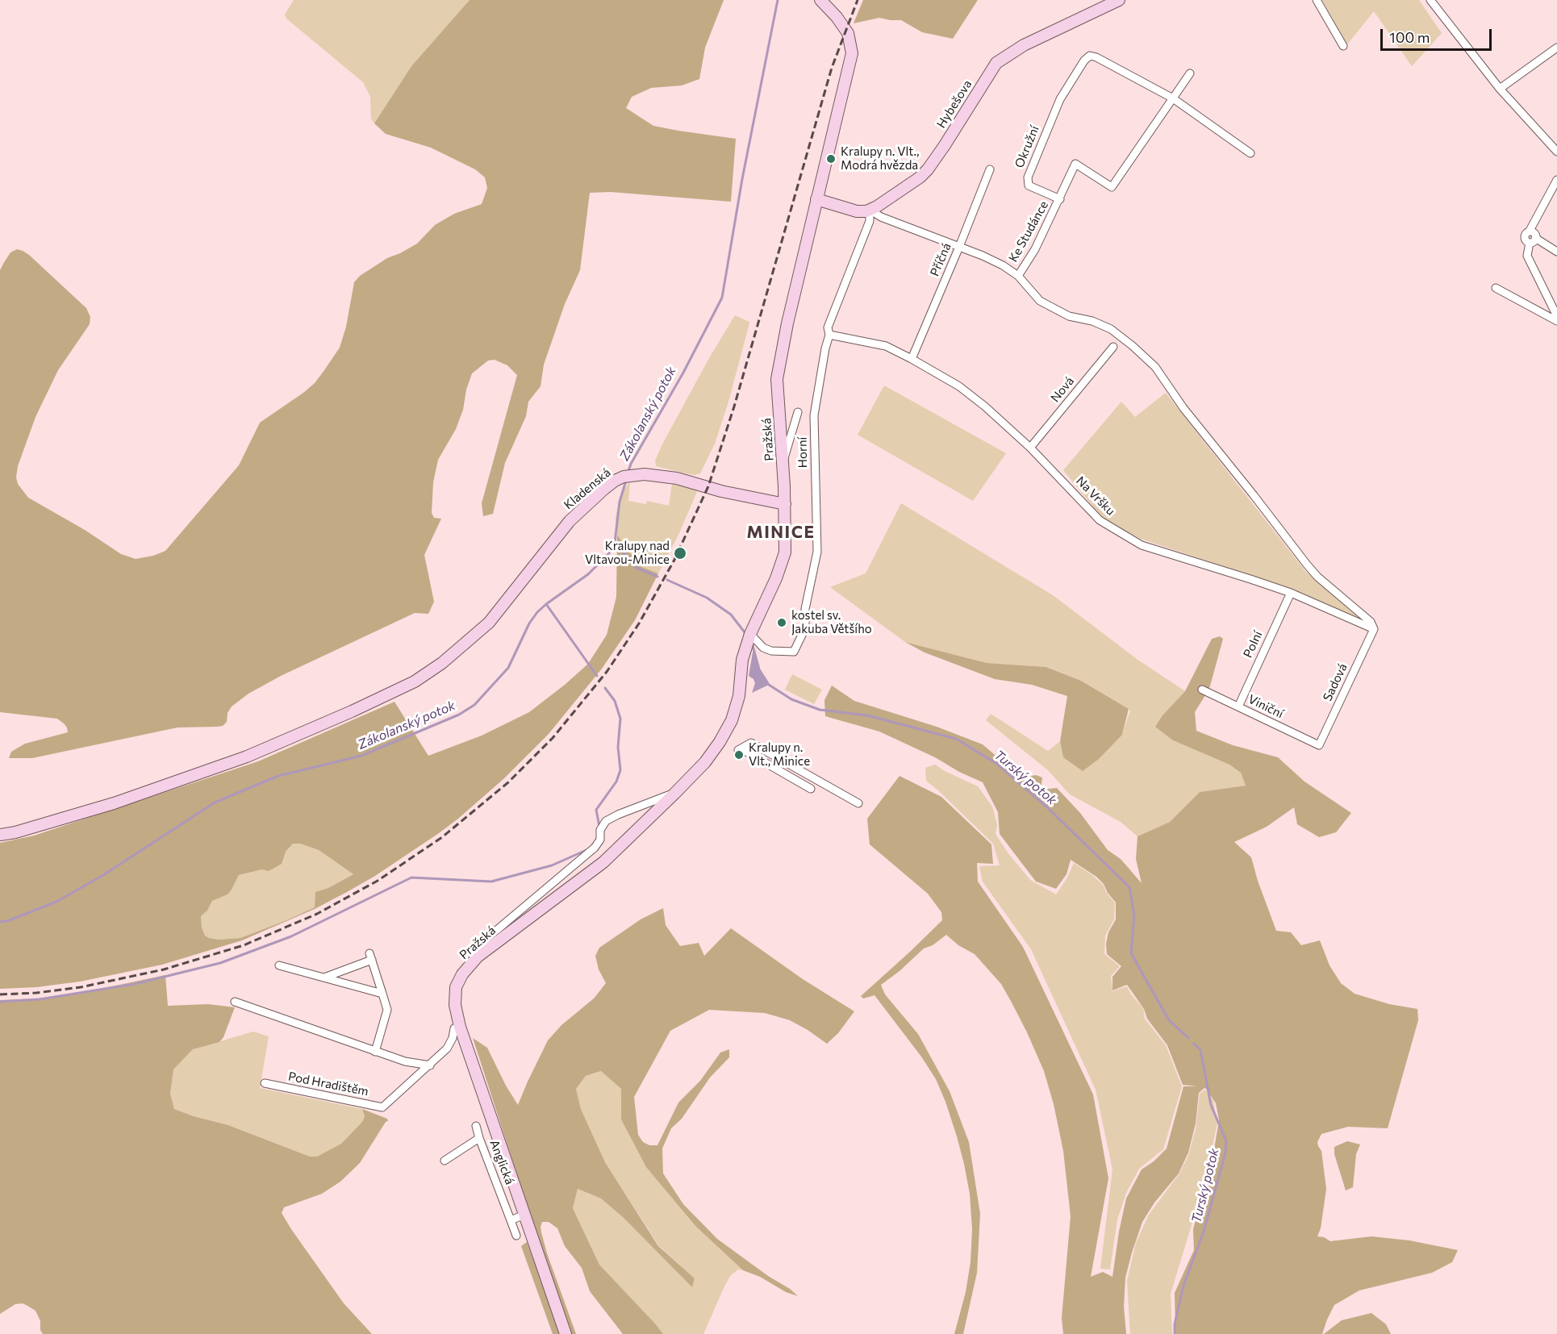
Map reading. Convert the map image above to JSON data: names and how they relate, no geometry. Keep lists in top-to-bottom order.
{
  "streets": {
    "main road": ["Hybešova", "Pražská", "Kladenská"],
    "street": [
      "Okružní",
      "Ke Studánce",
      "Příčná",
      "Nová",
      "Horní",
      "Na Vršku",
      "Polní",
      "Sadová",
      "Viniční",
      "Pod Hradištěm",
      "Anglická"
    ]
  },
  "crossings": [
    ["Hybešova", "Ke Studánce"],
    ["Hybešova", "Horní"],
    ["Okružní", "Ke Studánce"],
    ["Ke Studánce", "Příčná"],
    ["Ke Studánce", "Horní"],
    ["Ke Studánce", "Na Vršku"],
    ["Ke Studánce", "Sadová"],
    ["Příčná", "Na Vršku"],
    ["Nová", "Na Vršku"],
    ["Pražská", "Horní"],
    ["Pražská", "Kladenská"],
    ["Pražská", "Pod Hradištěm"],
    ["Horní", "Na Vršku"],
    ["Na Vršku", "Polní"],
    ["Na Vršku", "Sadová"],
    ["Polní", "Viniční"],
    ["Sadová", "Viniční"]
  ],
  "districts": ["MINICE"],
  "water": ["Zákolanský potok", "Turský potok"],
  "places": [
    "Kralupy n. Vlt., Modrá hvězda",
    "Kralupy nad Vltavou-Minice",
    "kostel sv. Jakuba Většího",
    "Kralupy n. Vlt., Minice"
  ],
  "scale_bar": "100 m"
}
